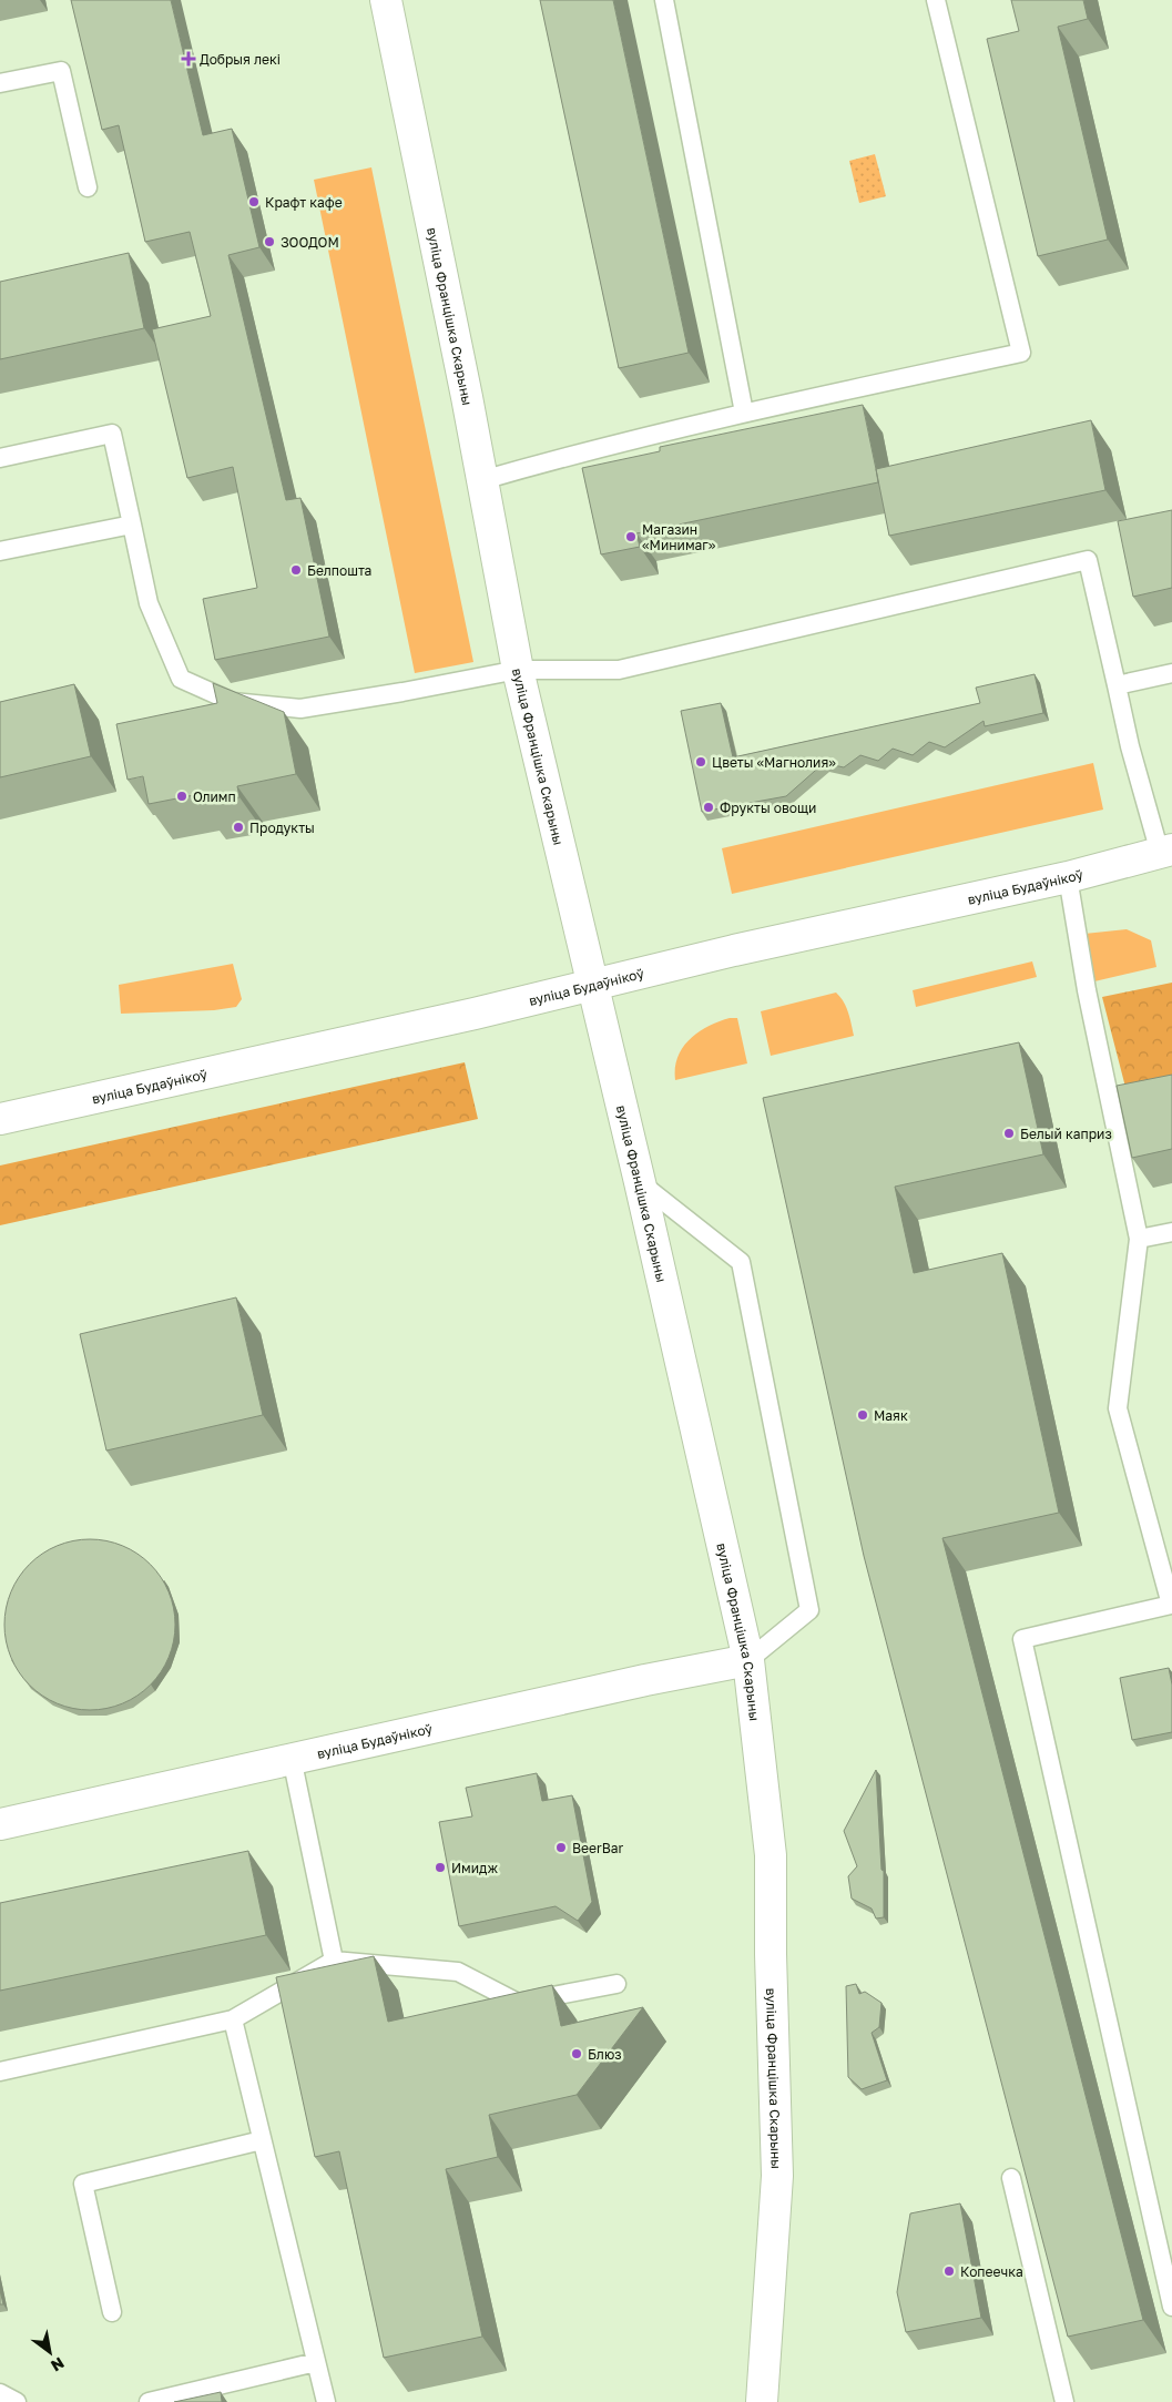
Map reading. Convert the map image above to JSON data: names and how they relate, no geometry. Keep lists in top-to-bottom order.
{
  "streets": {
    "main road": ["вуліца Францішка Скарыны", "вуліца Будаўнікоў"]
  },
  "crossings": [
    ["вуліца Францішка Скарыны", "вуліца Будаўнікоў"]
  ],
  "places": {
    "health": ["Добрыя лекі"],
    "other": [
      "Крафт кафе",
      "ЗООДОМ",
      "Магазин «Минимаг»",
      "Белпошта",
      "Цветы «Магнолия»",
      "Олимп",
      "Фрукты овощи",
      "Продукты",
      "Белый каприз",
      "Маяк",
      "BeerBar",
      "Имидж",
      "Блюз",
      "Копеечка"
    ]
  },
  "north": "bottom right"
}
